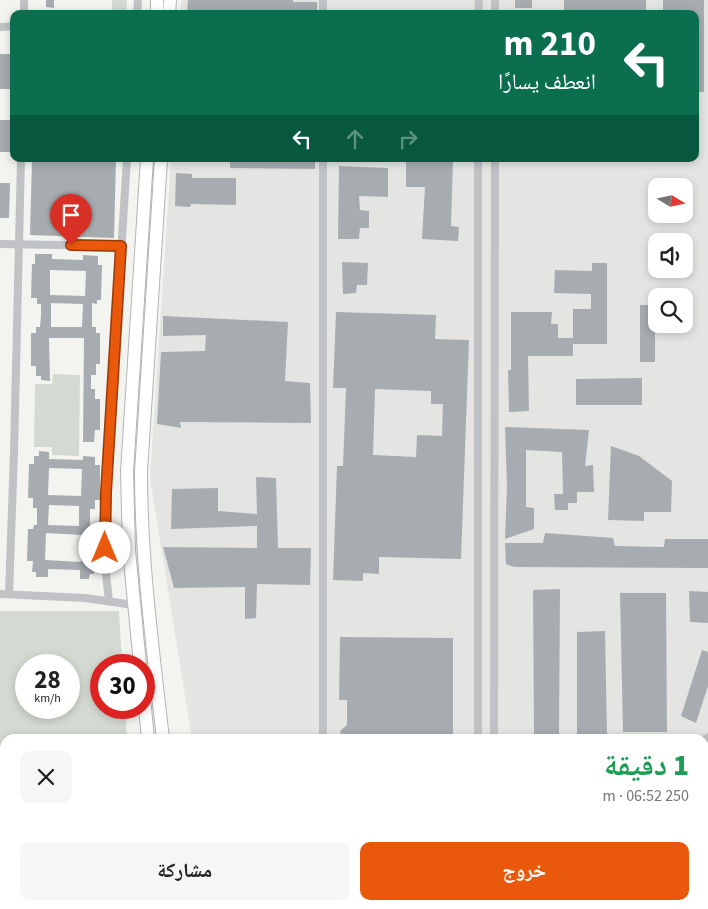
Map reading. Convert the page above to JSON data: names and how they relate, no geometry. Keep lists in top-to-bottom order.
{
  "north": "right",
  "page": {
    "turn": ["210 m", "انعطف يسارًا"],
    "speed": "28 km/h",
    "limit": "30",
    "heading": ["1 دقيقة", "250 m · 06:52"],
    "buttons": ["خروج", "مشاركة"]
  }
}
